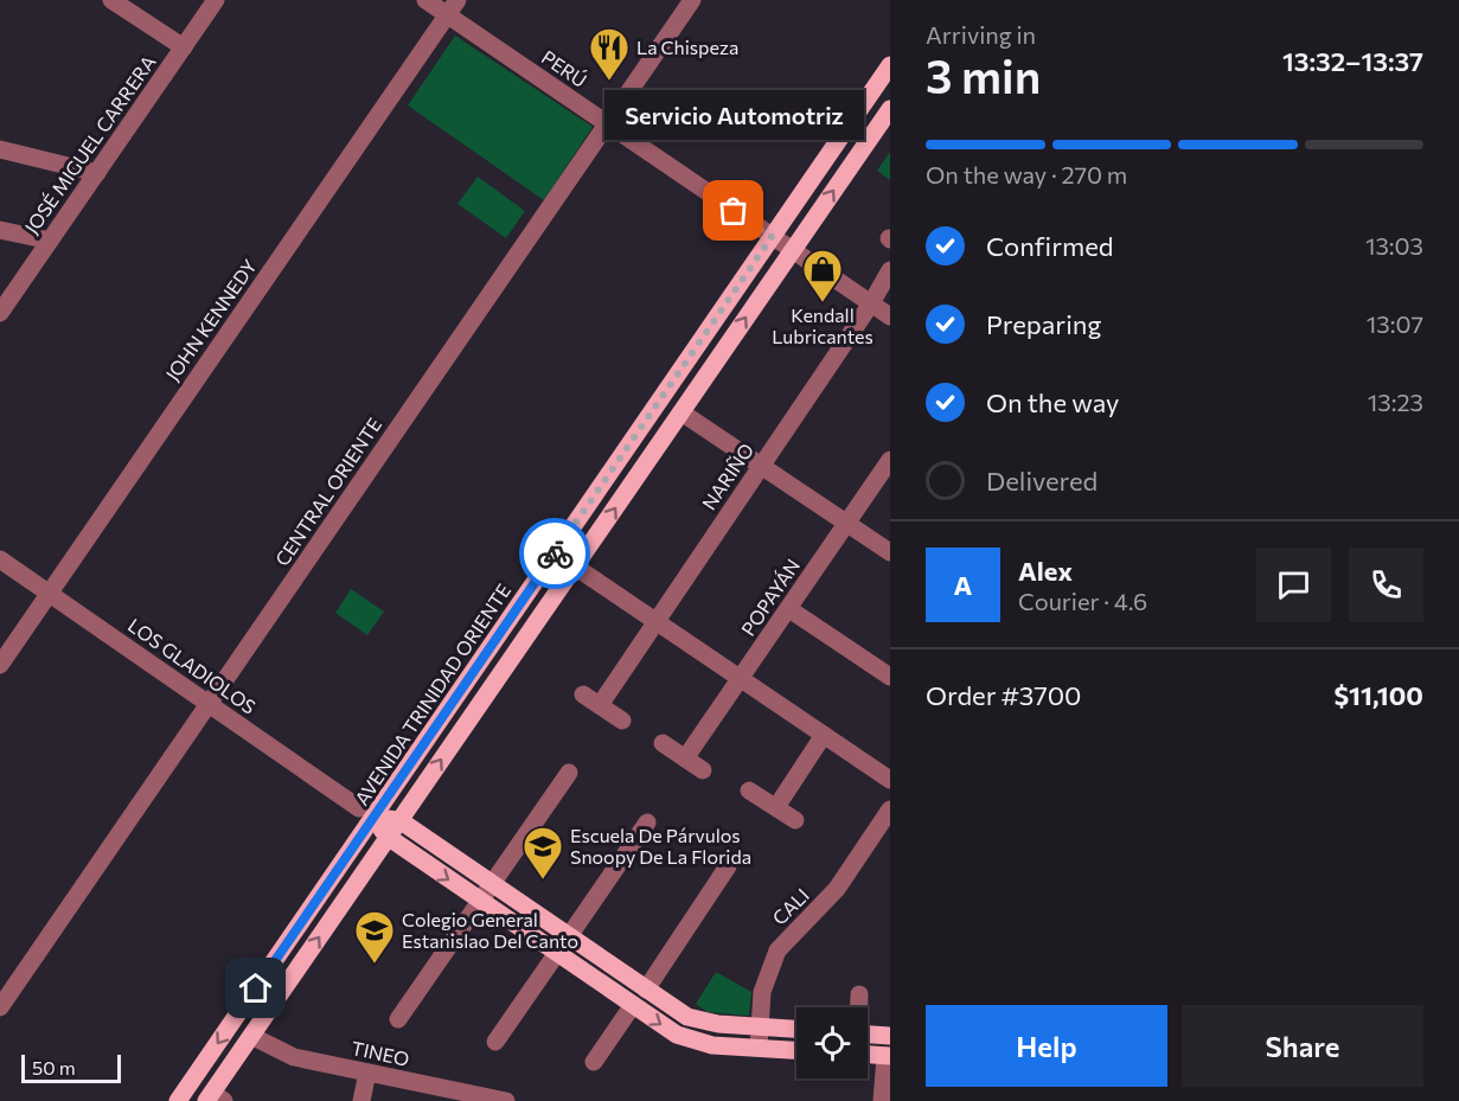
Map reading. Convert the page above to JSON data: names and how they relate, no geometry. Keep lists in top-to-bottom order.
{
  "streets": {
    "main road": ["AVENIDA TRINIDAD ORIENTE"],
    "street": [
      "PERÚ",
      "JOSÉ MIGUEL CARRERA",
      "JOHN KENNEDY",
      "NARIÑO",
      "CENTRAL ORIENTE",
      "POPAYÁN",
      "LOS GLADIOLOS",
      "CALI",
      "TINEO"
    ]
  },
  "crossings": [
    ["PERÚ", "JOHN KENNEDY"],
    ["PERÚ", "NARIÑO"],
    ["PERÚ", "CENTRAL ORIENTE"],
    ["PERÚ", "AVENIDA TRINIDAD ORIENTE"],
    ["JOHN KENNEDY", "LOS GLADIOLOS"],
    ["CENTRAL ORIENTE", "LOS GLADIOLOS"],
    ["LOS GLADIOLOS", "AVENIDA TRINIDAD ORIENTE"]
  ],
  "places": {
    "restaurant": ["La Chispeza"],
    "other": ["Servicio Automotriz"],
    "shop": ["Kendall Lubricantes"],
    "school or university": ["Escuela De Párvulos Snoopy De La Florida", "Colegio General Estanislao Del Canto"]
  },
  "scale_bar": "50 m",
  "page": {
    "heading": ["3 min", "Arriving in", "13:32–13:37"],
    "panel": [
      "Alex",
      "Courier · 4.6",
      "Order #3700",
      "$11,100"
    ],
    "bubble": "Servicio Automotriz",
    "bar": "On the way · 270 m",
    "list": [
      ["Confirmed", "13:03"],
      ["Preparing", "13:07"],
      ["On the way", "13:23"],
      "Delivered"
    ],
    "round": "A",
    "buttons": ["Help", "Share"],
    "scale": "50 m"
  }
}
